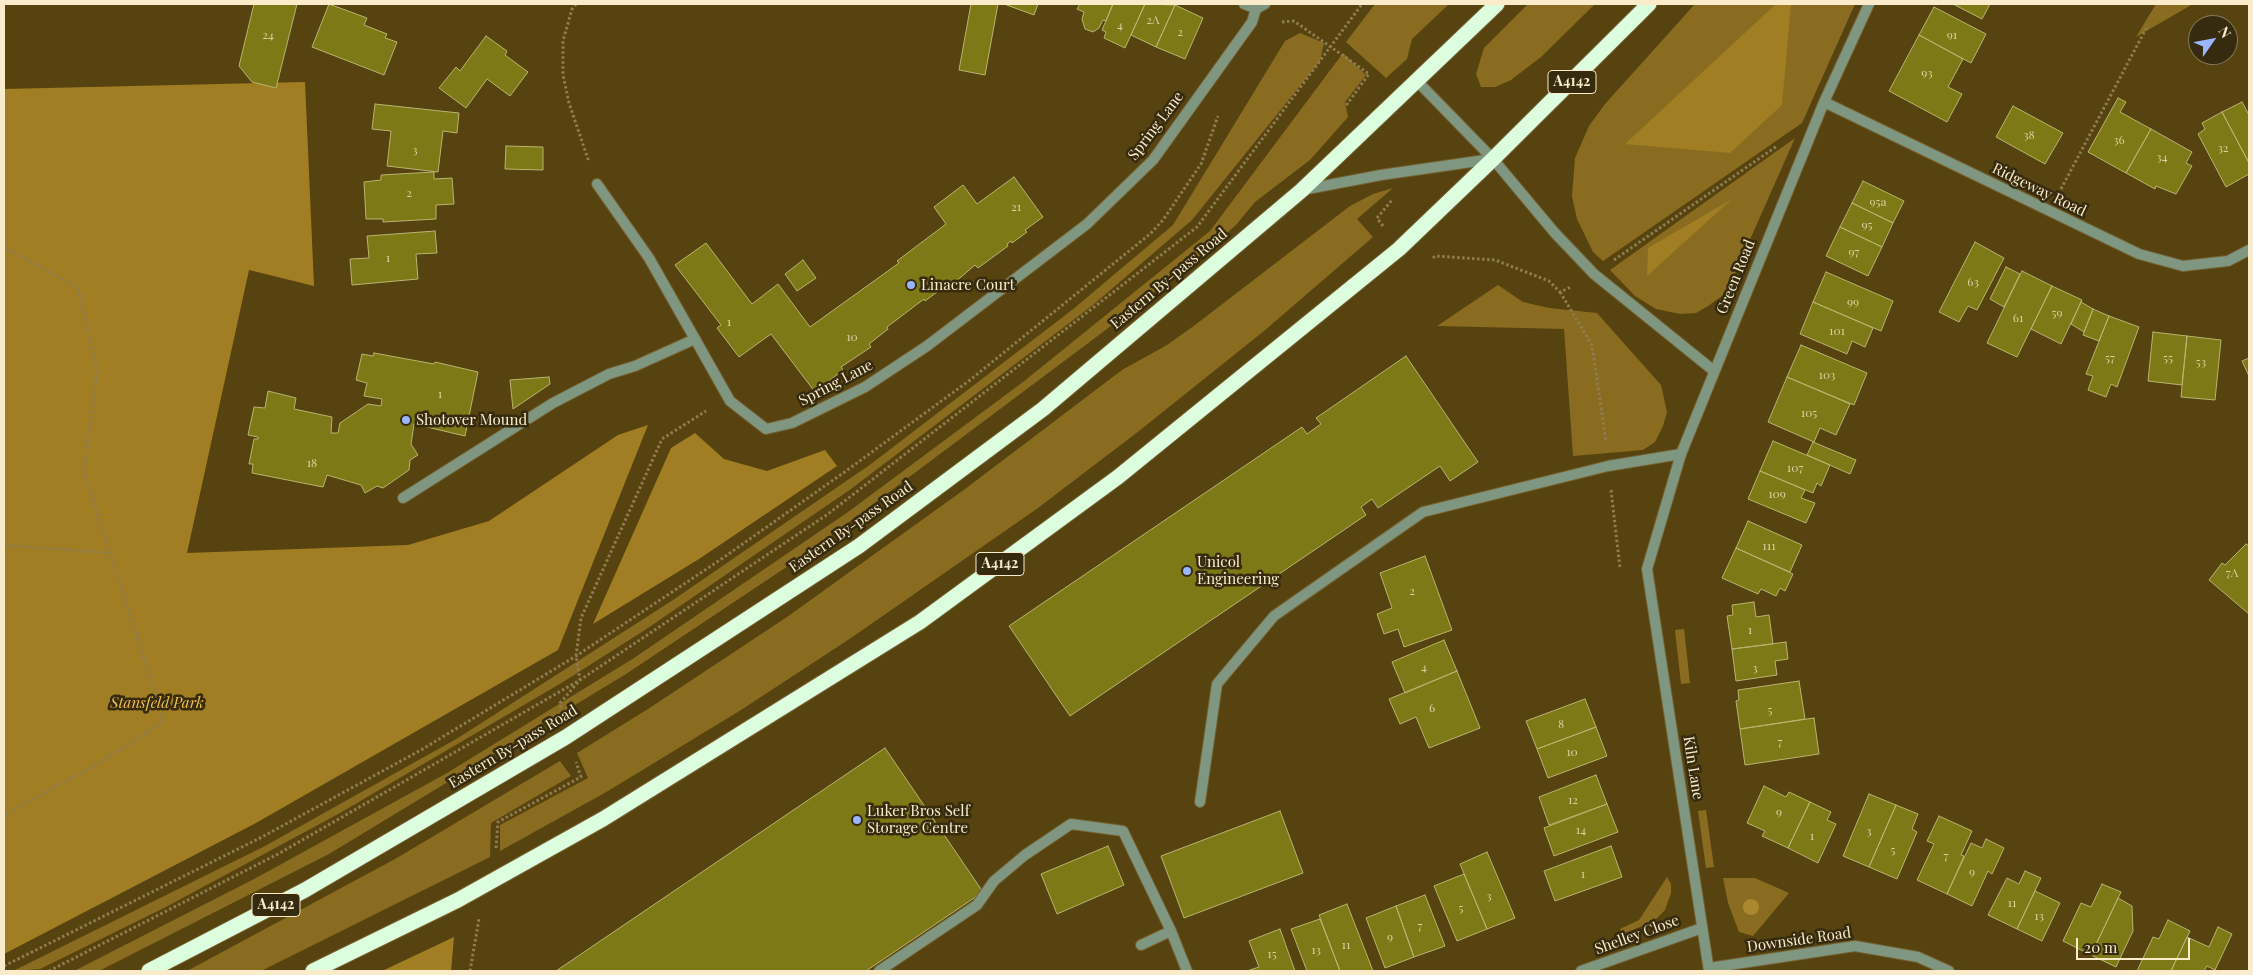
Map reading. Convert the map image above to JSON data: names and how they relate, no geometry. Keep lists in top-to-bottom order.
{
  "streets": {
    "highway": ["A4142", "Eastern By-pass Road"],
    "street": [
      "Spring Lane",
      "Ridgeway Road",
      "Green Road",
      "Kiln Lane",
      "Shelley Close",
      "Downside Road"
    ]
  },
  "crossings": [
    ["Ridgeway Road", "Green Road"],
    ["Green Road", "Kiln Lane"],
    ["Kiln Lane", "Shelley Close"],
    ["Kiln Lane", "Downside Road"]
  ],
  "parks": ["Stansfeld Park"],
  "places": [
    "Linacre Court",
    "Shotover Mound",
    "Unicol Engineering",
    "Luker Bros Self Storage Centre"
  ],
  "house_numbers": [
    "2A",
    "4",
    "2",
    "24",
    "91",
    "93",
    "38",
    "36",
    "32",
    "3",
    "34",
    "2",
    "95a",
    "21",
    "95",
    "97",
    "1",
    "63",
    "99",
    "59",
    "61",
    "1",
    "101",
    "10",
    "57",
    "55",
    "53",
    "103",
    "1",
    "105",
    "18",
    "107",
    "109",
    "111",
    "7A",
    "2",
    "1",
    "4",
    "3",
    "6",
    "5",
    "8",
    "7",
    "10",
    "12",
    "9",
    "14",
    "3",
    "1",
    "5",
    "7",
    "9",
    "1",
    "3",
    "11",
    "5",
    "13",
    "7",
    "9",
    "11",
    "13",
    "15"
  ],
  "scale_bar": "20 m",
  "north": "top right"
}
